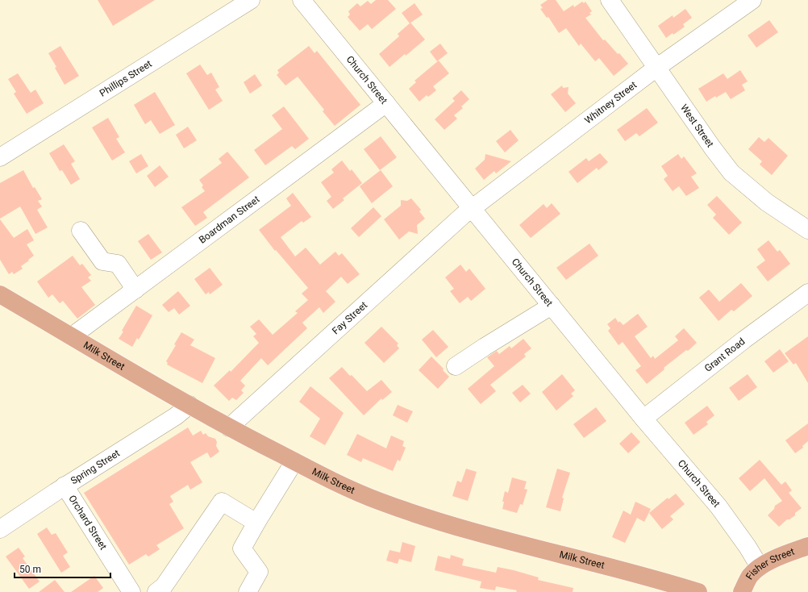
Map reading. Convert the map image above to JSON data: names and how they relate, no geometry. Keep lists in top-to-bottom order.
{
  "streets": {
    "main road": ["Milk Street", "Fisher Street"],
    "street": [
      "Phillips Street",
      "Church Street",
      "Whitney Street",
      "West Street",
      "Boardman Street",
      "Fay Street",
      "Grant Road",
      "Spring Street",
      "Orchard Street"
    ]
  },
  "crossings": [
    ["Church Street", "Whitney Street"],
    ["Church Street", "Boardman Street"],
    ["Church Street", "Fay Street"],
    ["Church Street", "Grant Road"],
    ["Church Street", "Fisher Street"],
    ["Whitney Street", "West Street"],
    ["Whitney Street", "Fay Street"],
    ["Boardman Street", "Milk Street"],
    ["Fay Street", "Milk Street"],
    ["Milk Street", "Spring Street"],
    ["Spring Street", "Orchard Street"]
  ],
  "scale_bar": "50 m"
}
